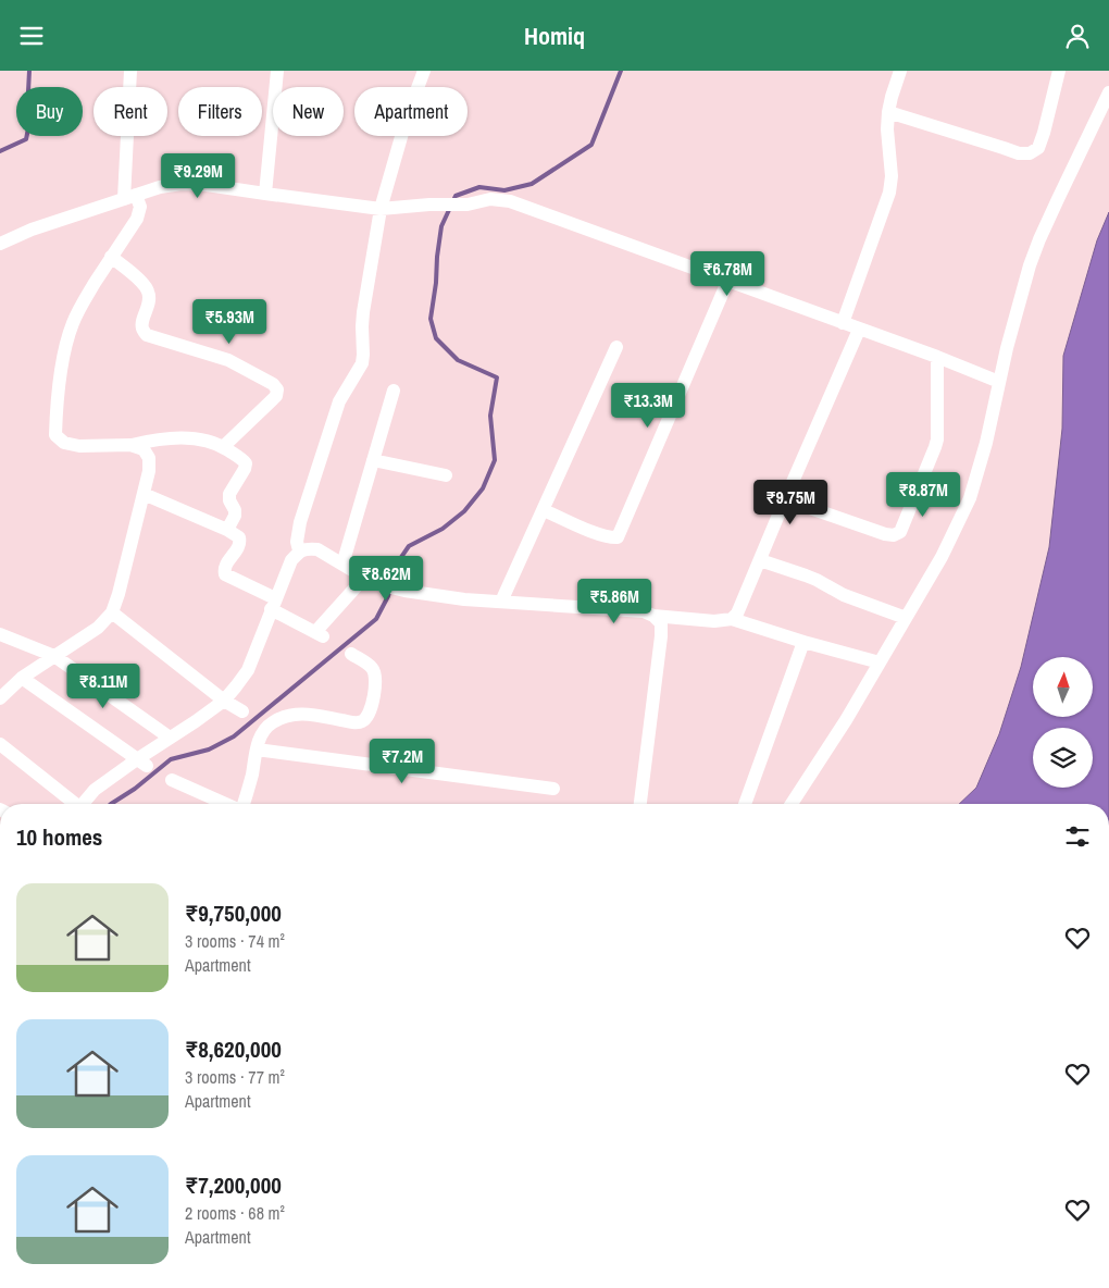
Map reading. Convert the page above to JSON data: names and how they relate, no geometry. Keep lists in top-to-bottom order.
{
  "north": "top",
  "page": {
    "header": "Homiq",
    "chip": [
      "Buy",
      "Rent",
      "Filters",
      "New",
      "Apartment"
    ],
    "price": [
      "₹9.29M",
      "₹6.78M",
      "₹5.93M",
      "₹13.3M",
      "₹8.87M",
      "₹9.75M",
      "₹8.62M",
      "₹5.86M",
      "₹8.11M",
      "₹7.2M"
    ],
    "heading": "10 homes",
    "list": [
      {
        "name": "₹9,750,000",
        "note": "3 rooms · 74 m² · Apartment"
      },
      {
        "name": "₹8,620,000",
        "note": "3 rooms · 77 m² · Apartment"
      },
      {
        "name": "₹7,200,000",
        "note": "2 rooms · 68 m² · Apartment"
      }
    ]
  }
}
